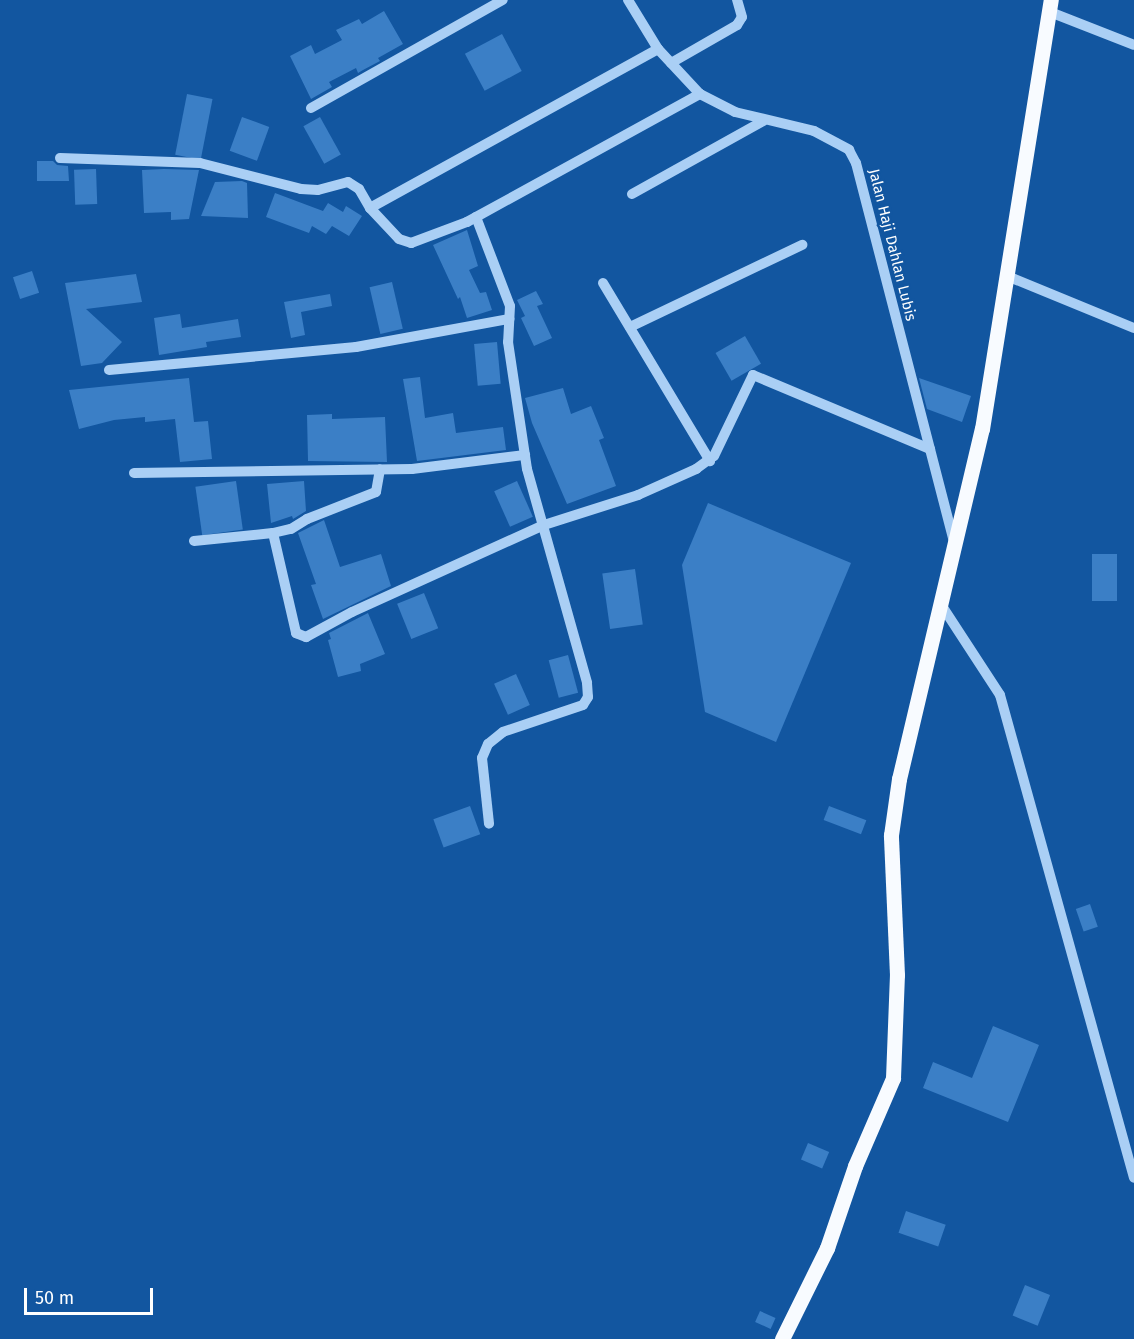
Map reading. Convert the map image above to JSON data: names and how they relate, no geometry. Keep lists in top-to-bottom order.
{
  "streets": {
    "street": ["Jalan Haji Dahlan Lubis"]
  },
  "scale_bar": "50 m"
}
